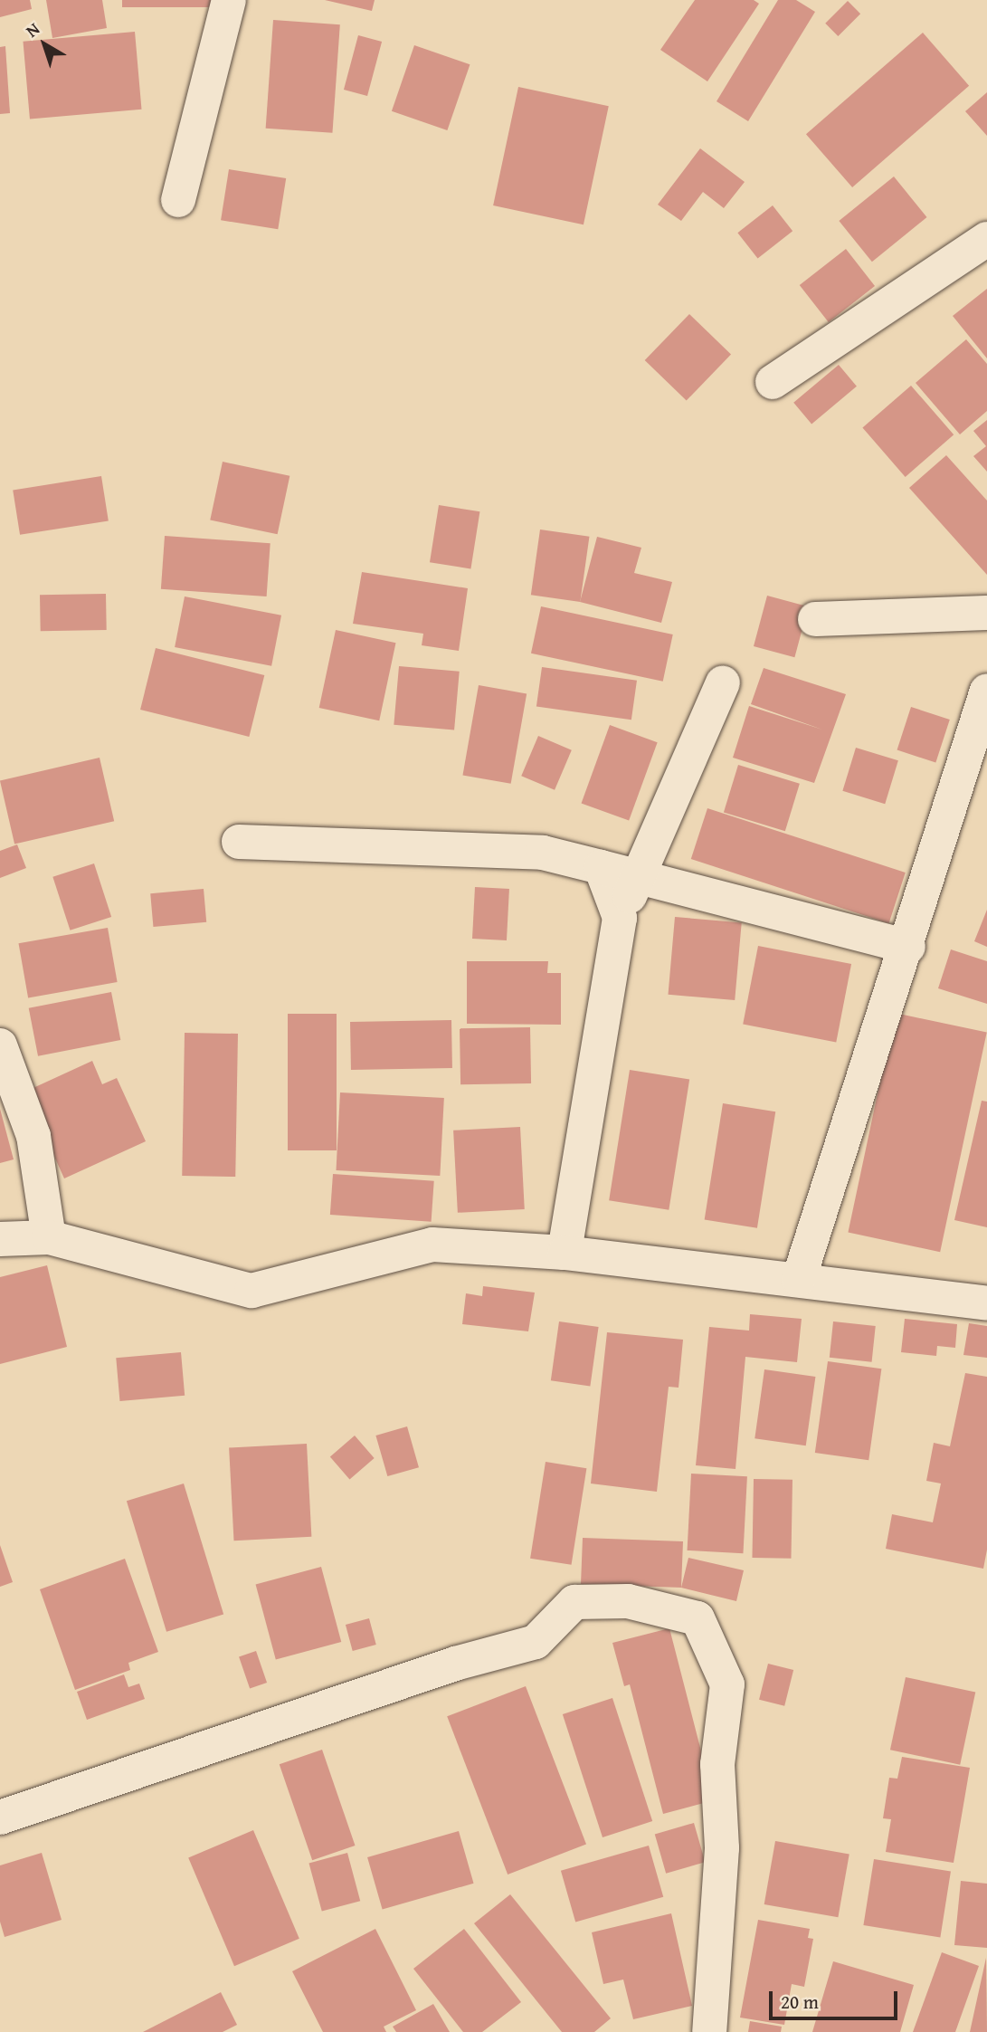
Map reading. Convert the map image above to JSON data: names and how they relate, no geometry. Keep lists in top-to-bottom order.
{
  "scale_bar": "20 m",
  "north": "top left"
}
